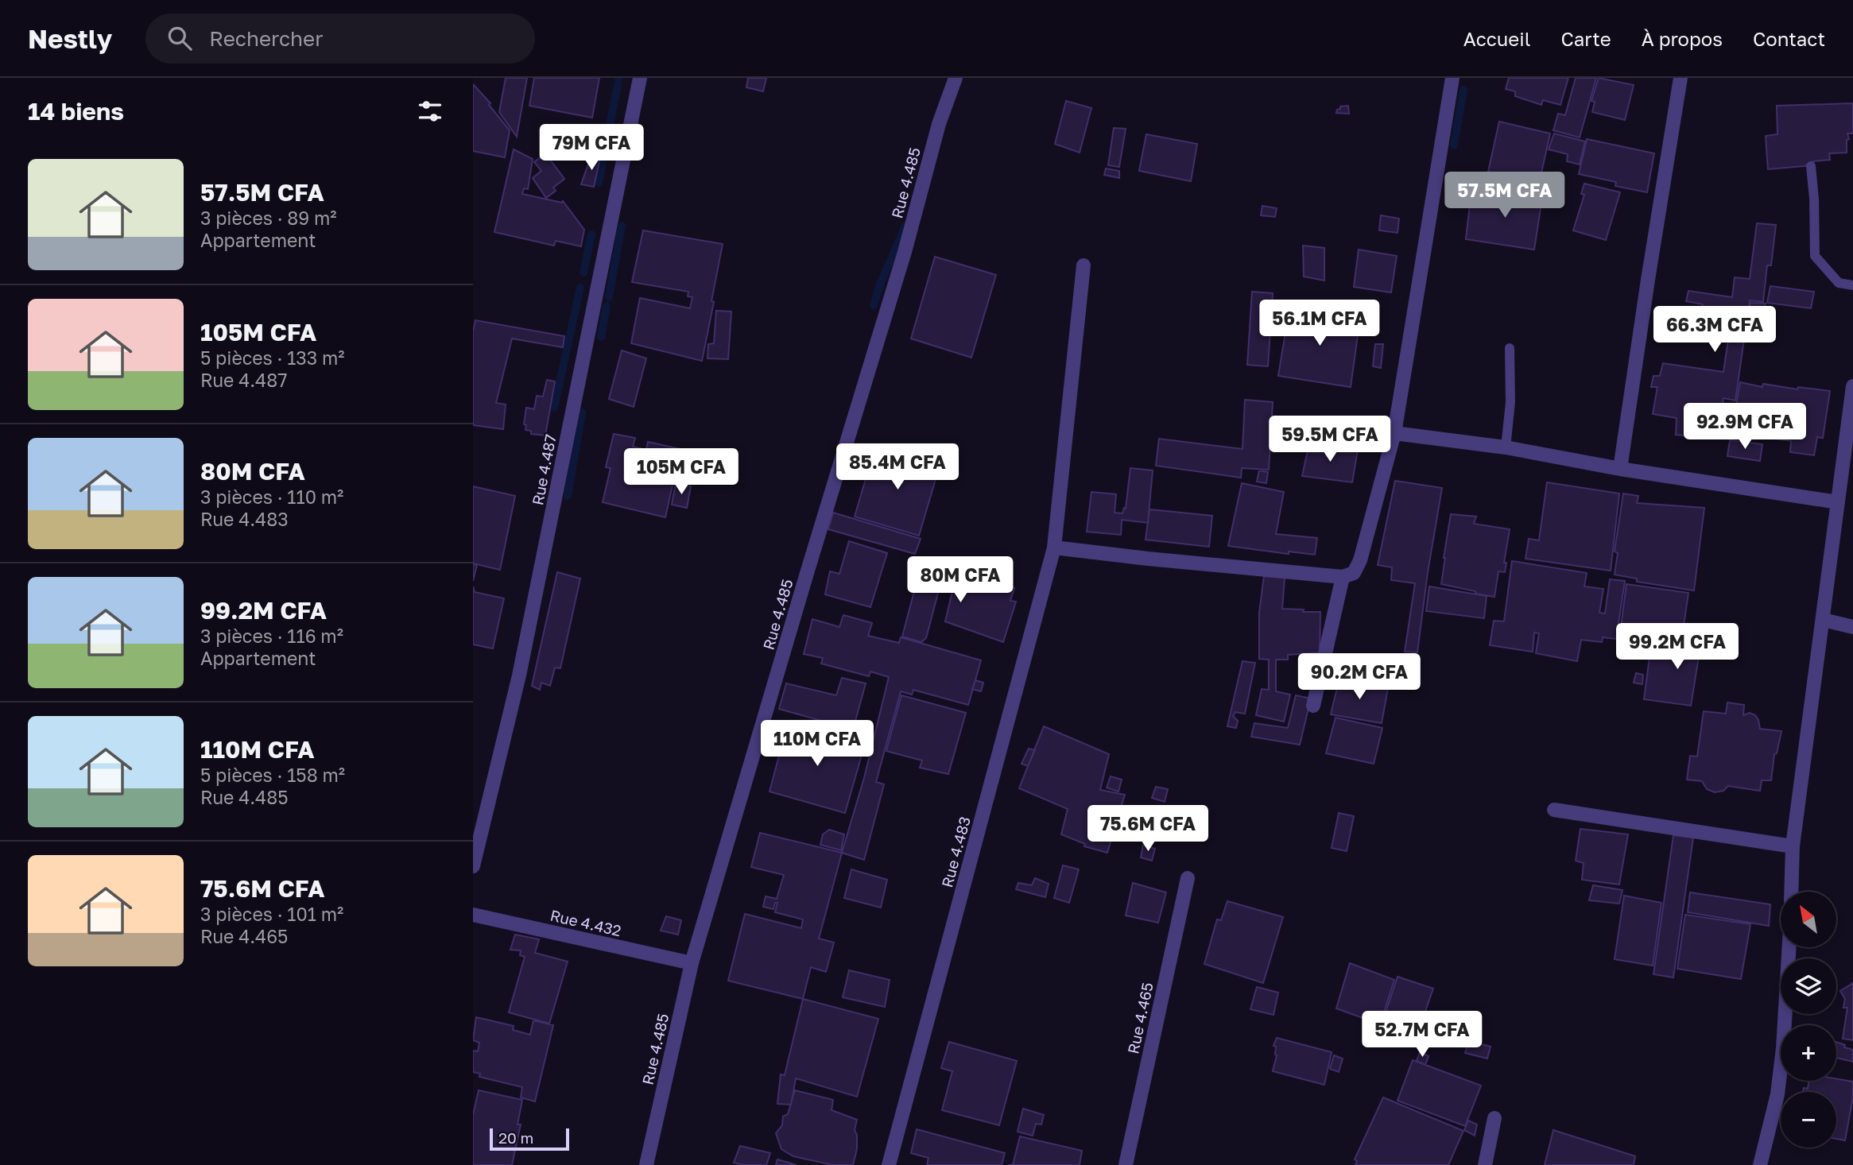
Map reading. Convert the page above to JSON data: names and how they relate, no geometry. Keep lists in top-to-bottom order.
{
  "streets": {
    "street": [
      "Rue 4.485",
      "Rue 4.487",
      "Rue 4.483",
      "Rue 4.432",
      "Rue 4.465"
    ]
  },
  "crossings": [
    ["Rue 4.485", "Rue 4.432"]
  ],
  "scale_bar": "20 m",
  "north": "top left",
  "page": {
    "header": "Nestly",
    "search": "Rechercher",
    "nav": [
      "Accueil",
      "Carte",
      "À propos",
      "Contact"
    ],
    "heading": "14 biens",
    "price": [
      "79M CFA",
      "57.5M CFA",
      "56.1M CFA",
      "66.3M CFA",
      "92.9M CFA",
      "59.5M CFA",
      "85.4M CFA",
      "105M CFA",
      "80M CFA",
      "99.2M CFA",
      "90.2M CFA",
      "110M CFA",
      "75.6M CFA",
      "52.7M CFA"
    ],
    "list": [
      {
        "name": "57.5M CFA",
        "note": "3 pièces · 89 m² · Appartement"
      },
      {
        "name": "105M CFA",
        "note": "5 pièces · 133 m² · Rue 4.487"
      },
      {
        "name": "80M CFA",
        "note": "3 pièces · 110 m² · Rue 4.483"
      },
      {
        "name": "99.2M CFA",
        "note": "3 pièces · 116 m² · Appartement"
      },
      {
        "name": "110M CFA",
        "note": "5 pièces · 158 m² · Rue 4.485"
      },
      {
        "name": "75.6M CFA",
        "note": "3 pièces · 101 m² · Rue 4.465"
      }
    ],
    "map_buttons": ["+", "−"],
    "scale": "20 m"
  }
}
